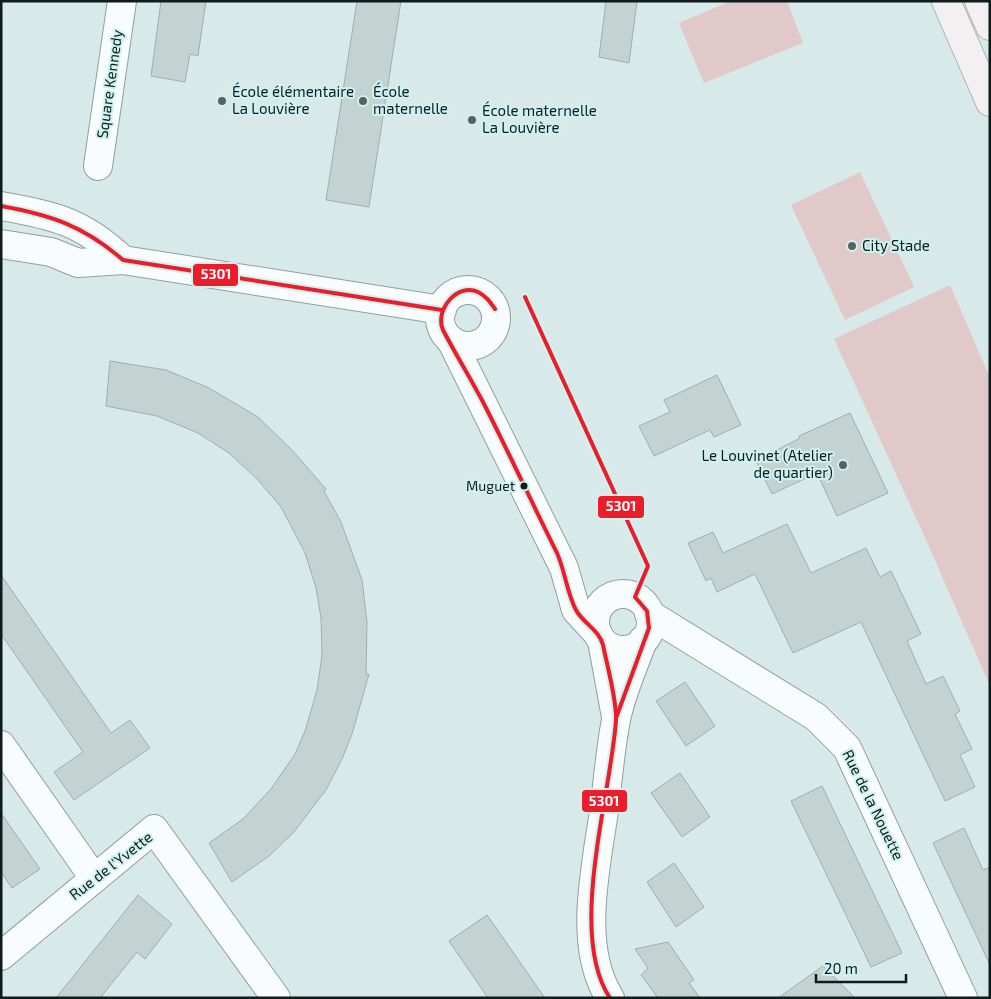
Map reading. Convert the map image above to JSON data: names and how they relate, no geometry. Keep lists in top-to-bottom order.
{
  "streets": {
    "street": ["Square Kennedy", "Rue de la Nouette", "Rue de l'Yvette"]
  },
  "places": [
    "École élémentaire La Louvière",
    "École maternelle",
    "École maternelle La Louvière",
    "City Stade",
    "Le Louvinet (Atelier de quartier)",
    "Muguet"
  ],
  "lines": ["transit line 5301"],
  "scale_bar": "20 m"
}
